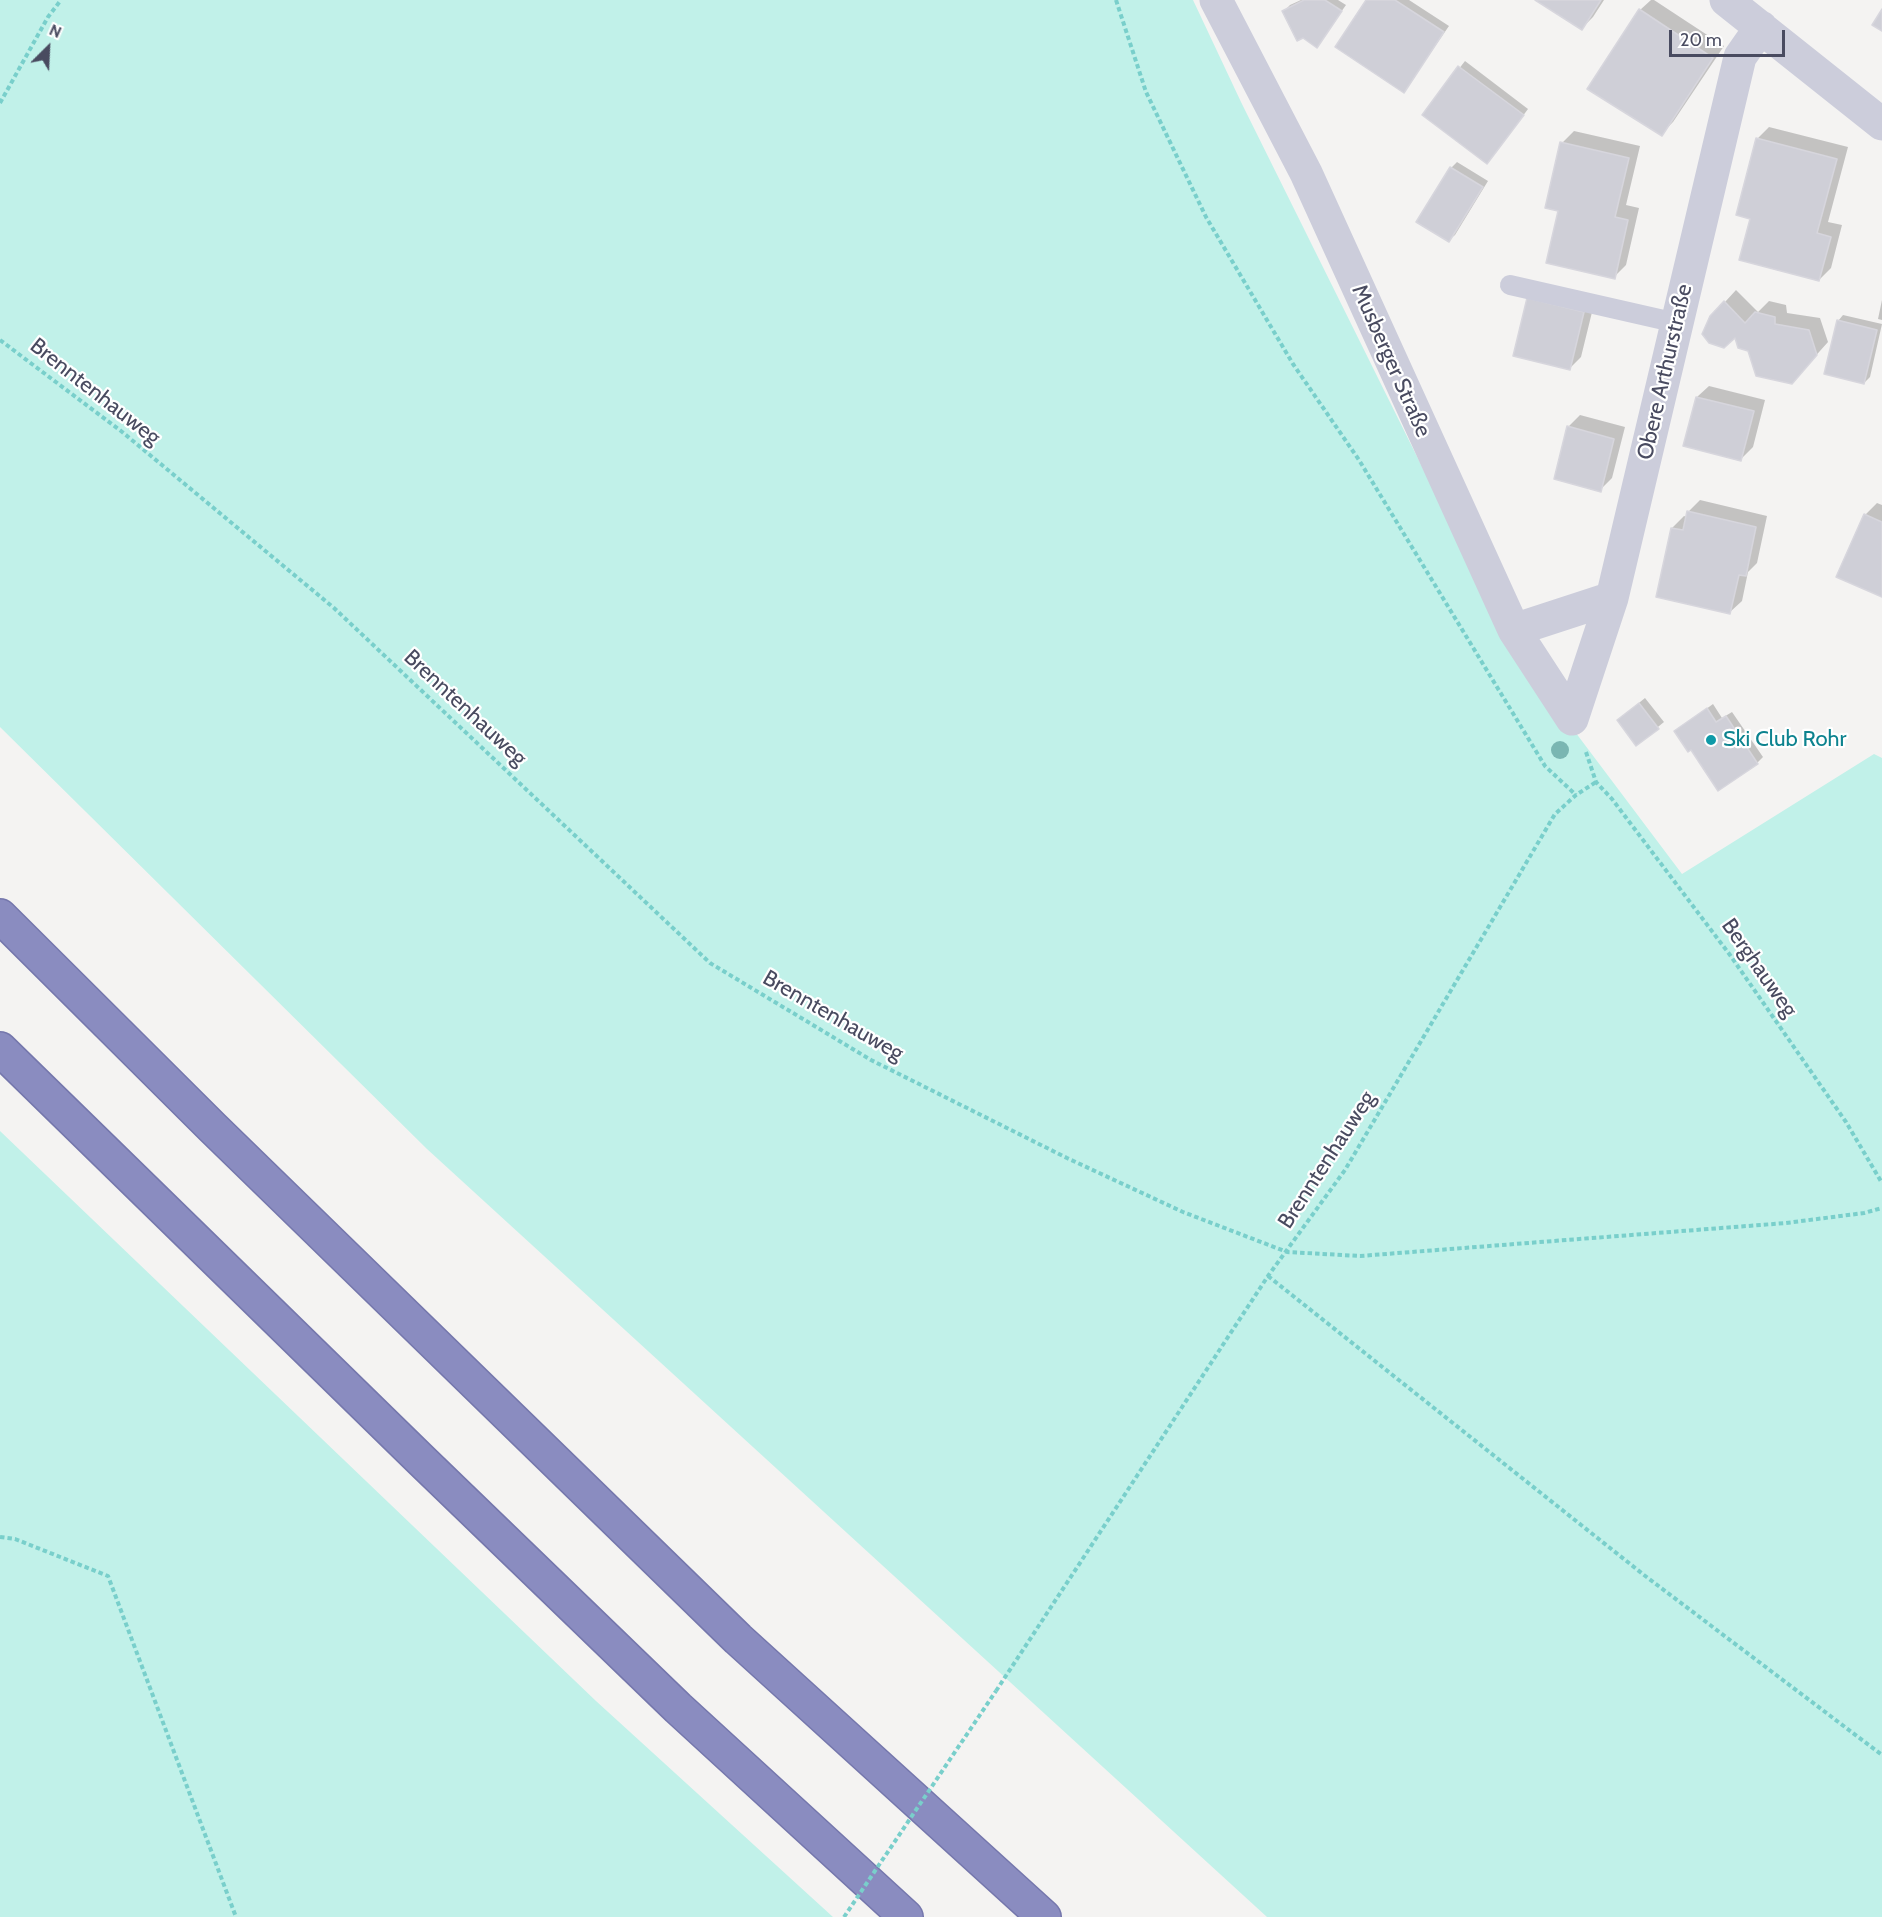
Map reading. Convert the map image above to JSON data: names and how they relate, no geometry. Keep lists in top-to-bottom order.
{
  "streets": {
    "street": ["Musberger Straße", "Obere Arthurstraße"],
    "path": ["Brenntenhauweg", "Berghauweg"]
  },
  "crossings": [
    ["Musberger Straße", "Obere Arthurstraße"],
    ["Brenntenhauweg", "Berghauweg"]
  ],
  "places": ["Ski Club Rohr"],
  "scale_bar": "20 m",
  "north": "top right"
}
